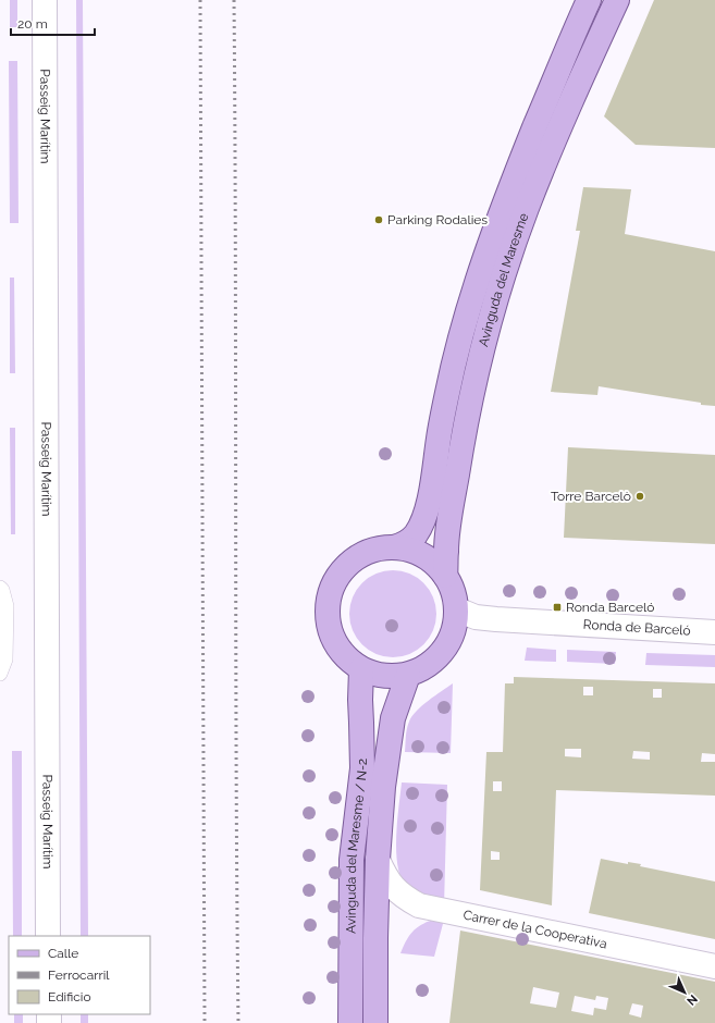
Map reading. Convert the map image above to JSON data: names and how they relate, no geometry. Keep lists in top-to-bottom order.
{
  "streets": {
    "main road": ["Avinguda del Maresme", "Avinguda del Maresme / N-2"],
    "street": ["Passeig Marítim", "Ronda de Barceló", "Carrer de la Cooperativa"]
  },
  "crossings": [
    ["Avinguda del Maresme", "Ronda de Barceló"],
    ["Avinguda del Maresme", "Avinguda del Maresme / N-2"],
    ["Ronda de Barceló", "Avinguda del Maresme / N-2"],
    ["Avinguda del Maresme / N-2", "Carrer de la Cooperativa"]
  ],
  "places": {
    "other": ["Parking Rodalies", "Torre Barcelò"],
    "transit": ["Ronda Barceló"]
  },
  "legend": ["Calle", "Ferrocarril", "Edificio"],
  "scale_bar": "20 m",
  "north": "bottom right"
}
